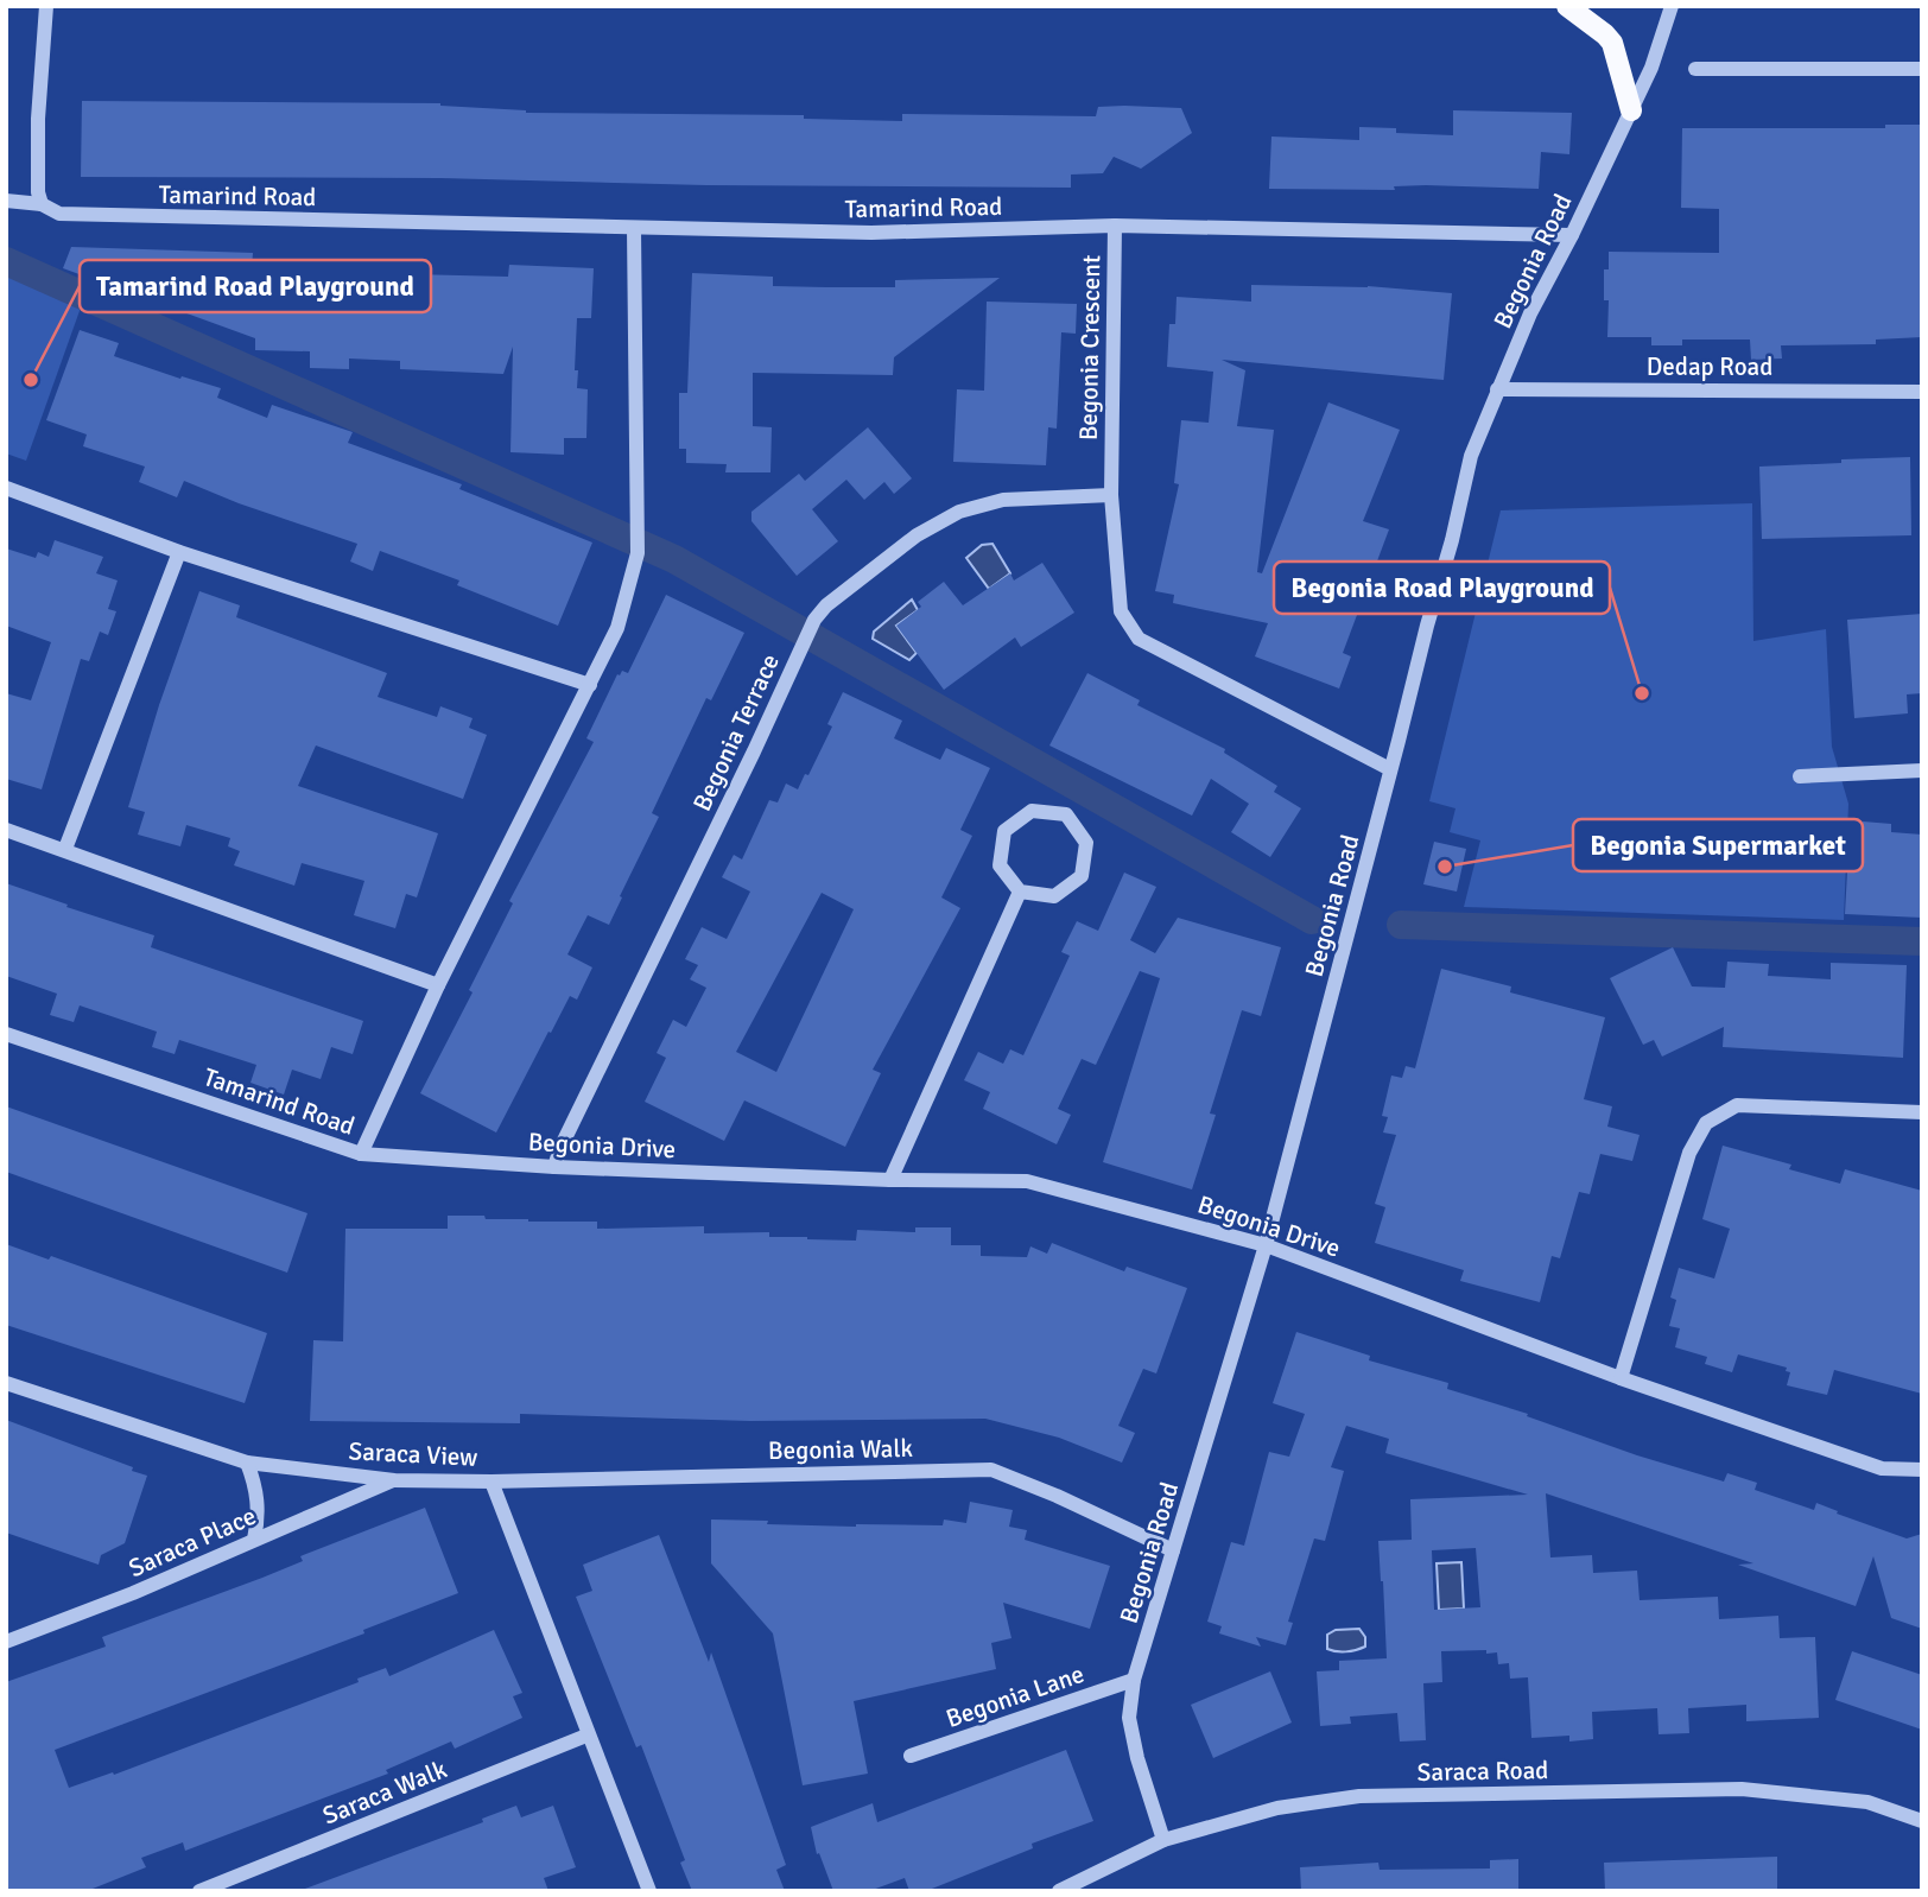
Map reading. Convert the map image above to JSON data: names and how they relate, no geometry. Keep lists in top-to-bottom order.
{
  "streets": {
    "street": [
      "Tamarind Road",
      "Begonia Road",
      "Begonia Crescent",
      "Dedap Road",
      "Begonia Terrace",
      "Begonia Drive",
      "Begonia Walk",
      "Saraca View",
      "Saraca Place",
      "Begonia Lane",
      "Saraca Road",
      "Saraca Walk"
    ]
  },
  "crossings": [
    ["Tamarind Road", "Begonia Crescent"],
    ["Tamarind Road", "Begonia Drive"],
    ["Begonia Road", "Begonia Crescent"],
    ["Begonia Road", "Dedap Road"],
    ["Begonia Road", "Begonia Drive"],
    ["Begonia Road", "Begonia Walk"],
    ["Begonia Road", "Begonia Lane"],
    ["Begonia Road", "Saraca Road"],
    ["Begonia Crescent", "Begonia Terrace"],
    ["Begonia Terrace", "Begonia Drive"],
    ["Begonia Walk", "Saraca View"],
    ["Saraca View", "Saraca Place"],
    ["Saraca View", "Saraca Walk"]
  ],
  "places": ["Tamarind Road Playground", "Begonia Road Playground", "Begonia Supermarket"]
}
